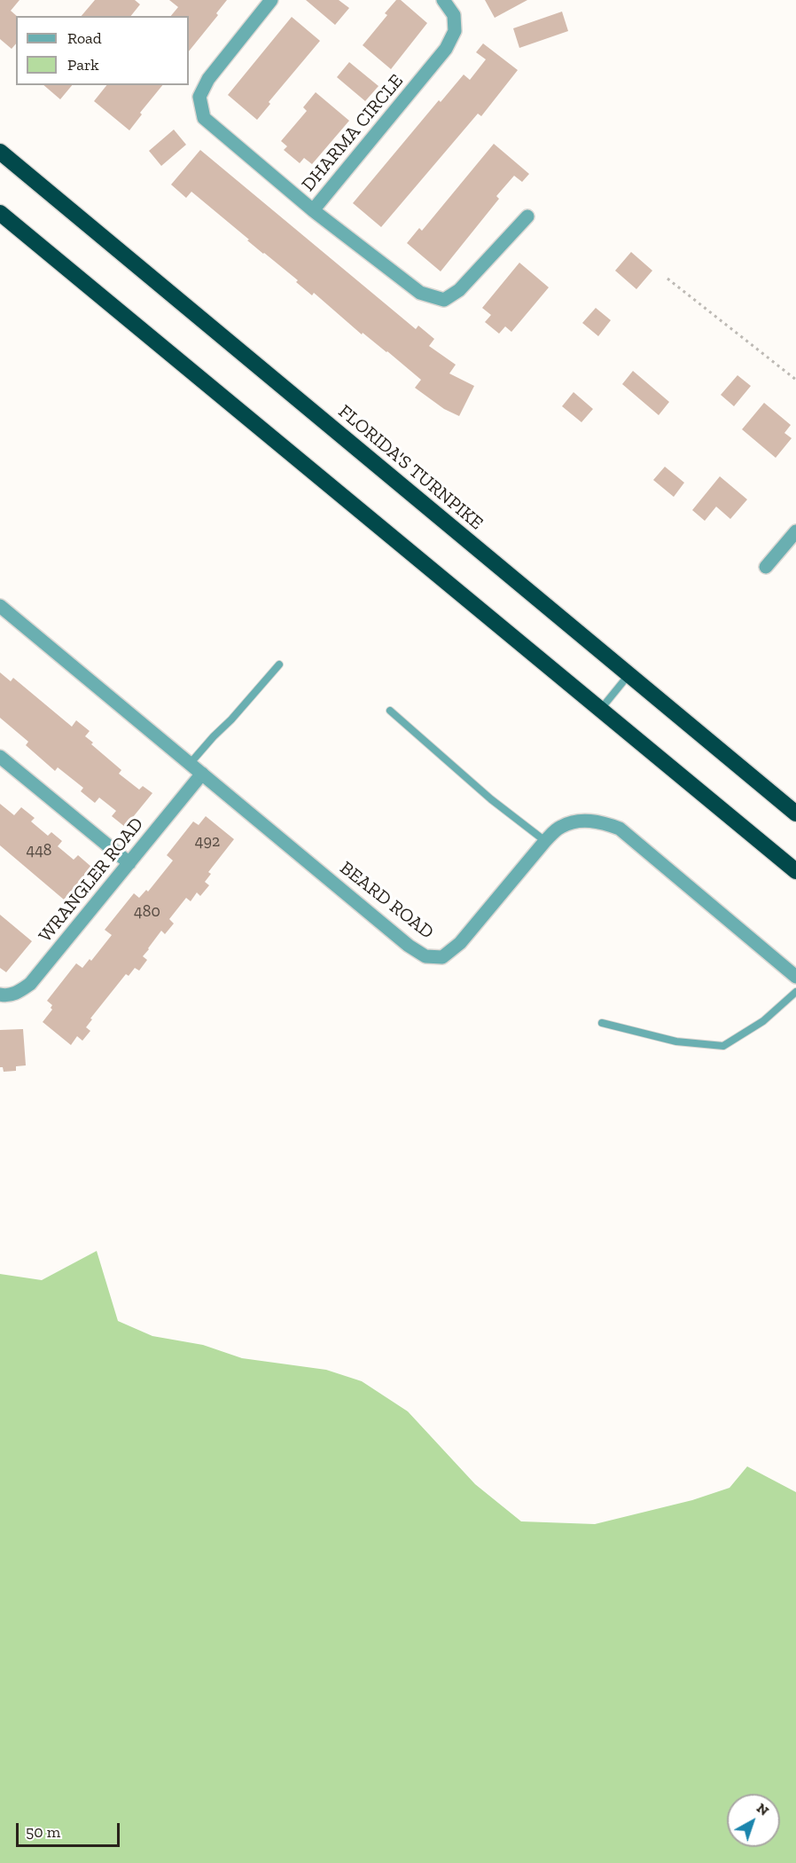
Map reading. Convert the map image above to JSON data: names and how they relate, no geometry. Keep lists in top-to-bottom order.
{
  "streets": {
    "highway": ["FLORIDA'S TURNPIKE"],
    "street": ["DHARMA CIRCLE", "WRANGLER ROAD", "BEARD ROAD"]
  },
  "crossings": [
    ["WRANGLER ROAD", "BEARD ROAD"]
  ],
  "house_numbers": ["492", "448", "480"],
  "legend": ["Road", "Park"],
  "scale_bar": "50 m",
  "north": "top right"
}
